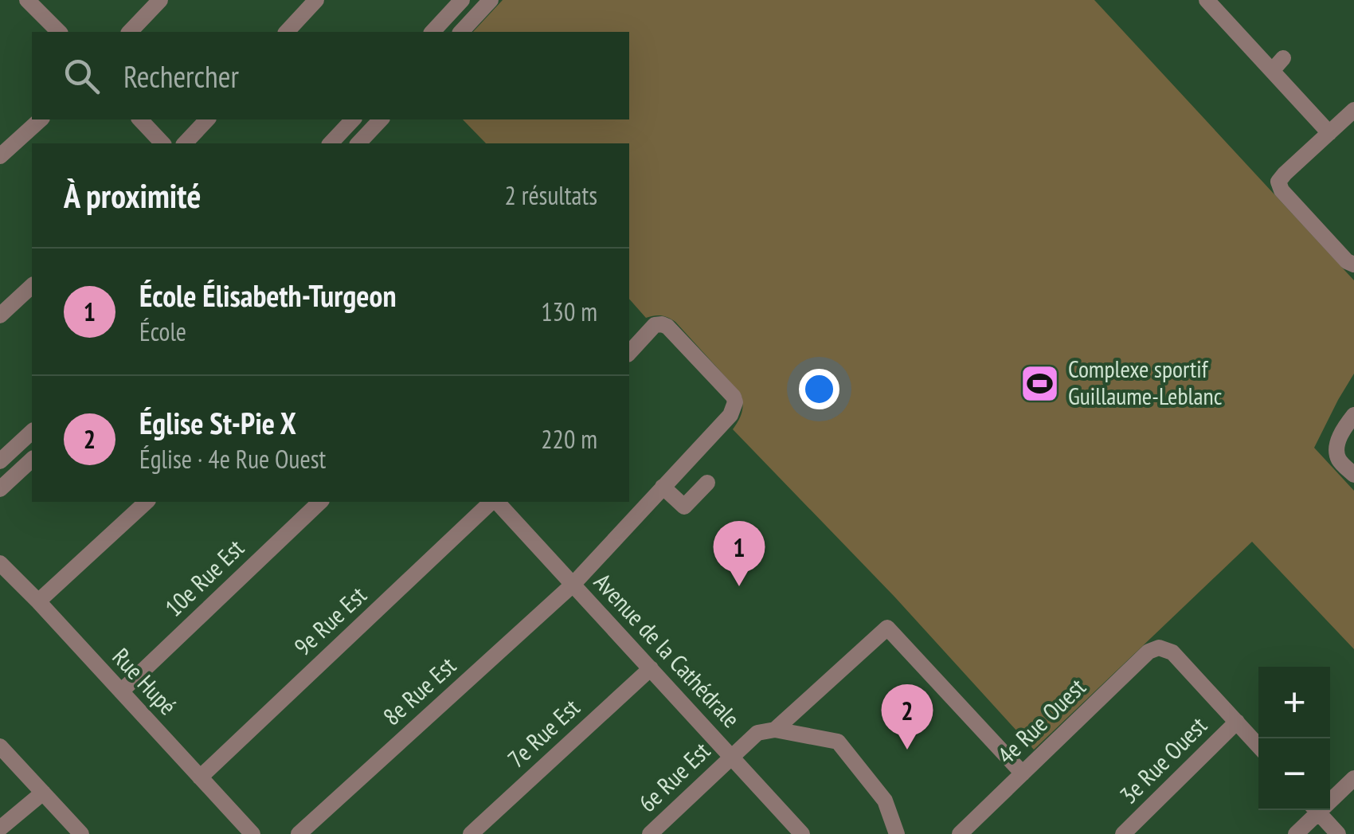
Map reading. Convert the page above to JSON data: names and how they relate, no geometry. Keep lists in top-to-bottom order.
{
  "streets": {
    "street": [
      "10e Rue Est",
      "9e Rue Est",
      "Avenue de la Cathédrale",
      "Rue Hupé",
      "8e Rue Est",
      "4e Rue Ouest",
      "7e Rue Est",
      "3e Rue Ouest",
      "6e Rue Est"
    ]
  },
  "crossings": [
    ["10e Rue Est", "Rue Hupé"],
    ["9e Rue Est", "Rue Hupé"],
    ["Avenue de la Cathédrale", "8e Rue Est"],
    ["Avenue de la Cathédrale", "7e Rue Est"],
    ["Avenue de la Cathédrale", "6e Rue Est"],
    ["4e Rue Ouest", "3e Rue Ouest"],
    ["4e Rue Ouest", "6e Rue Est"]
  ],
  "places": {
    "sports": ["Complexe sportif Guillaume-Leblanc"]
  },
  "page": {
    "search": "Rechercher",
    "heading": ["À proximité", "2 résultats"],
    "list": [
      {
        "mark": "1",
        "name": "École Élisabeth-Turgeon",
        "note": "École",
        "value": "130 m"
      },
      {
        "mark": "2",
        "name": "Église St-Pie X",
        "note": "Église · 4e Rue Ouest",
        "value": "220 m"
      }
    ],
    "pins": ["1", "2"],
    "map_buttons": ["+", "−"]
  }
}
